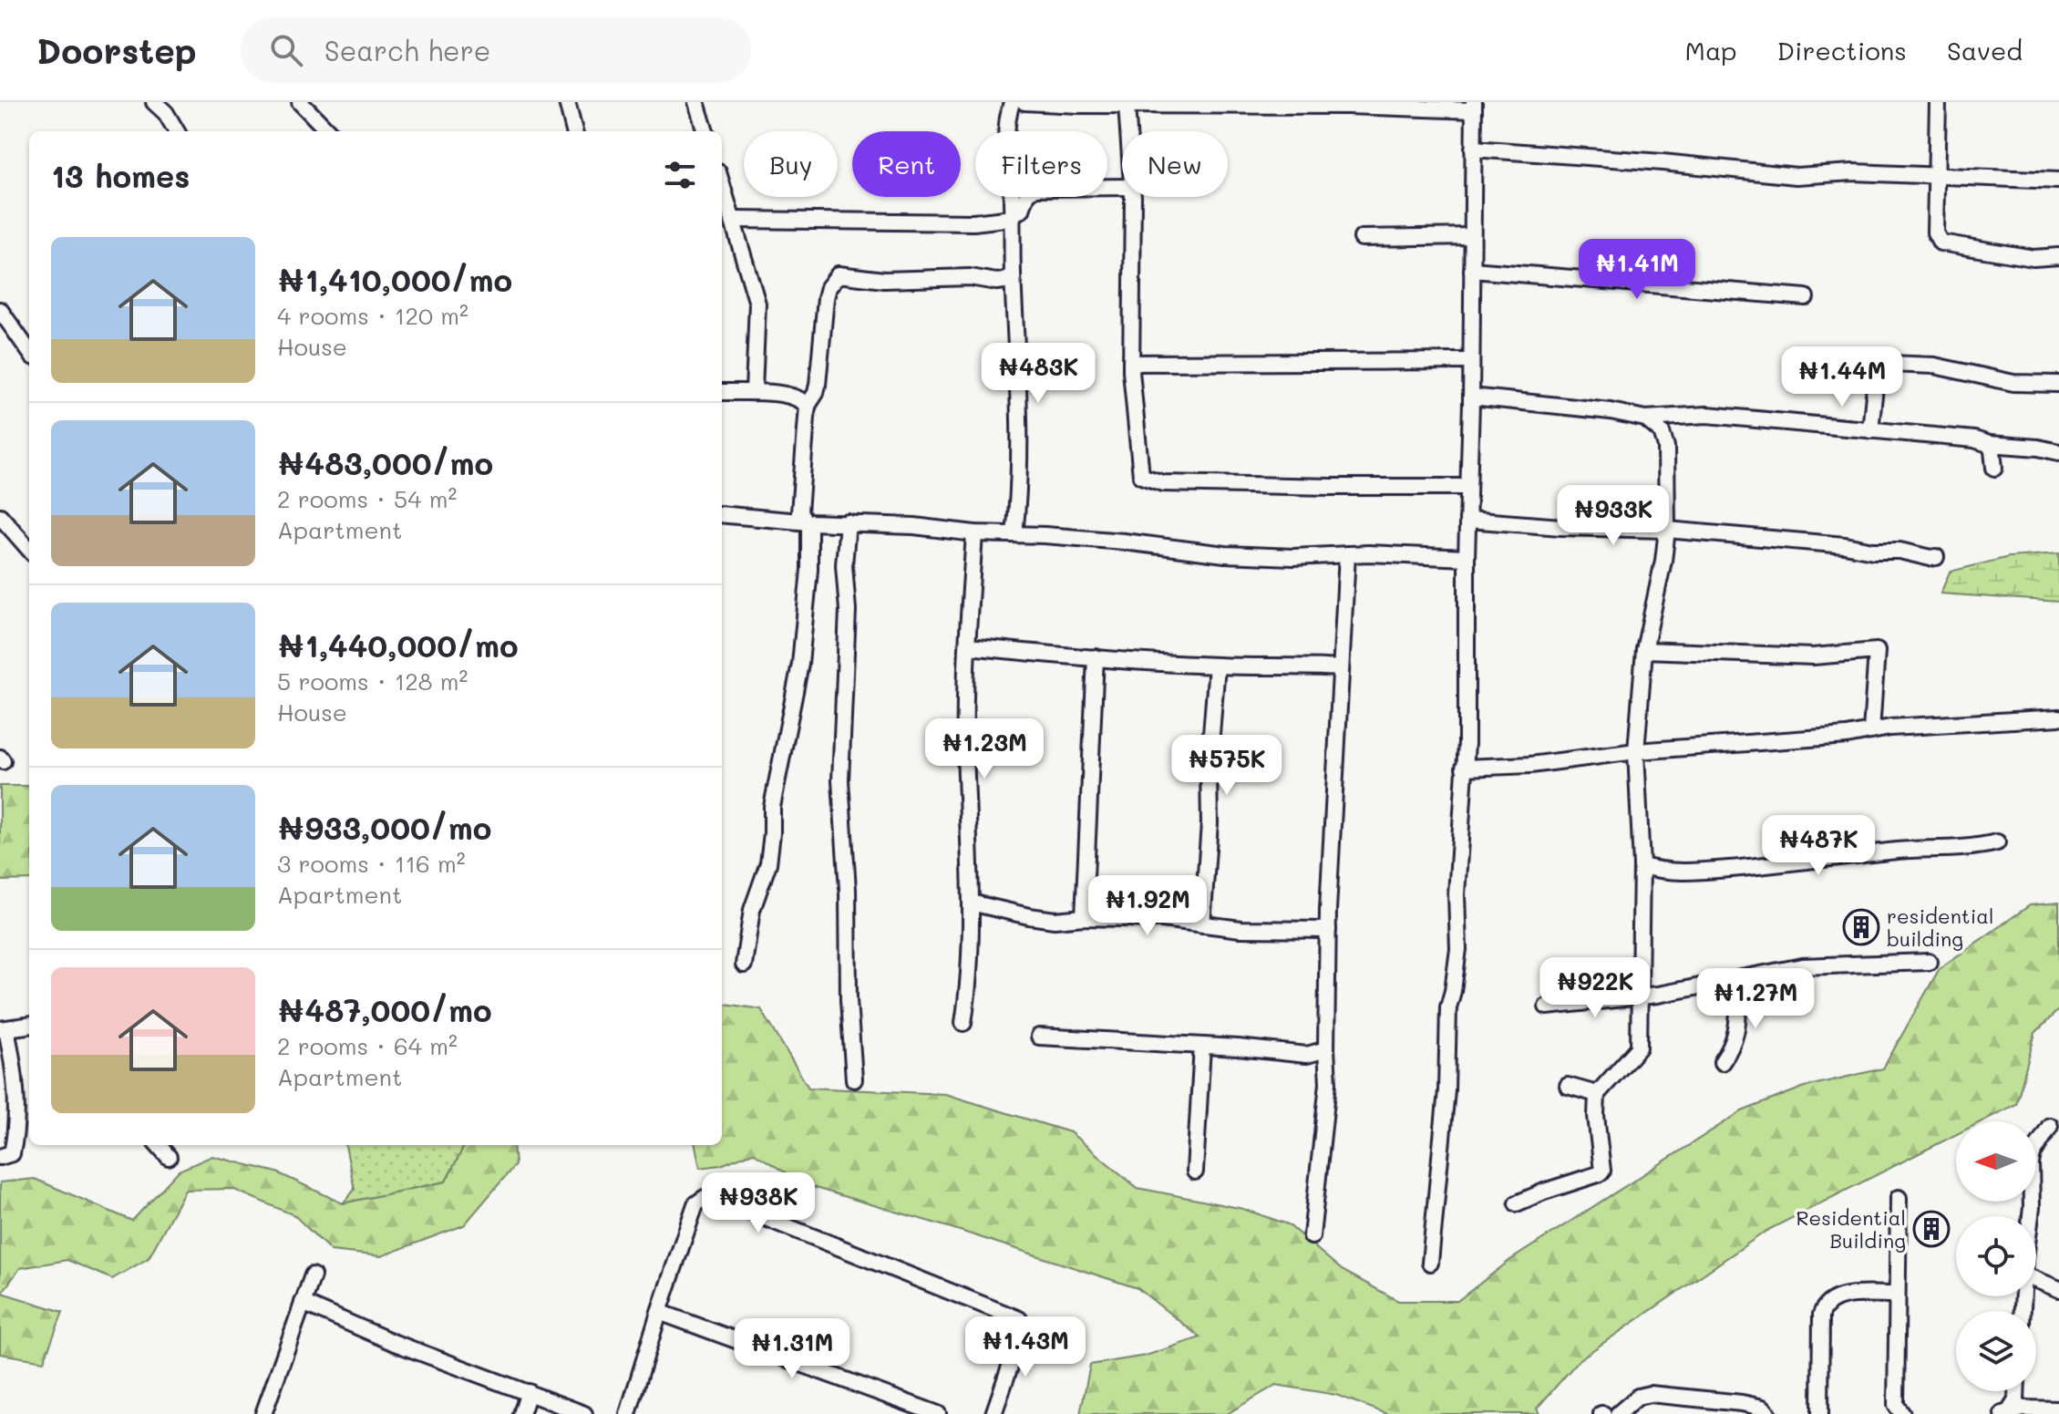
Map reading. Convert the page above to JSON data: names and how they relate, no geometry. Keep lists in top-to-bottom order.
{
  "places": {
    "building": ["residential building", "Residential Building"]
  },
  "north": "left",
  "page": {
    "header": "Doorstep",
    "search": "Search here",
    "nav": ["Map", "Directions", "Saved"],
    "chip": [
      "Buy",
      "Rent",
      "Filters",
      "New"
    ],
    "heading": "13 homes",
    "list": [
      {
        "name": "₦1,410,000/mo",
        "note": "4 rooms · 120 m² · House"
      },
      {
        "name": "₦483,000/mo",
        "note": "2 rooms · 54 m² · Apartment"
      },
      {
        "name": "₦1,440,000/mo",
        "note": "5 rooms · 128 m² · House"
      },
      {
        "name": "₦933,000/mo",
        "note": "3 rooms · 116 m² · Apartment"
      },
      {
        "name": "₦487,000/mo",
        "note": "2 rooms · 64 m² · Apartment"
      }
    ],
    "price": [
      "₦1.41M",
      "₦483K",
      "₦1.44M",
      "₦933K",
      "₦1.23M",
      "₦575K",
      "₦487K",
      "₦1.92M",
      "₦922K",
      "₦1.27M",
      "₦938K",
      "₦1.43M",
      "₦1.31M"
    ]
  }
}
